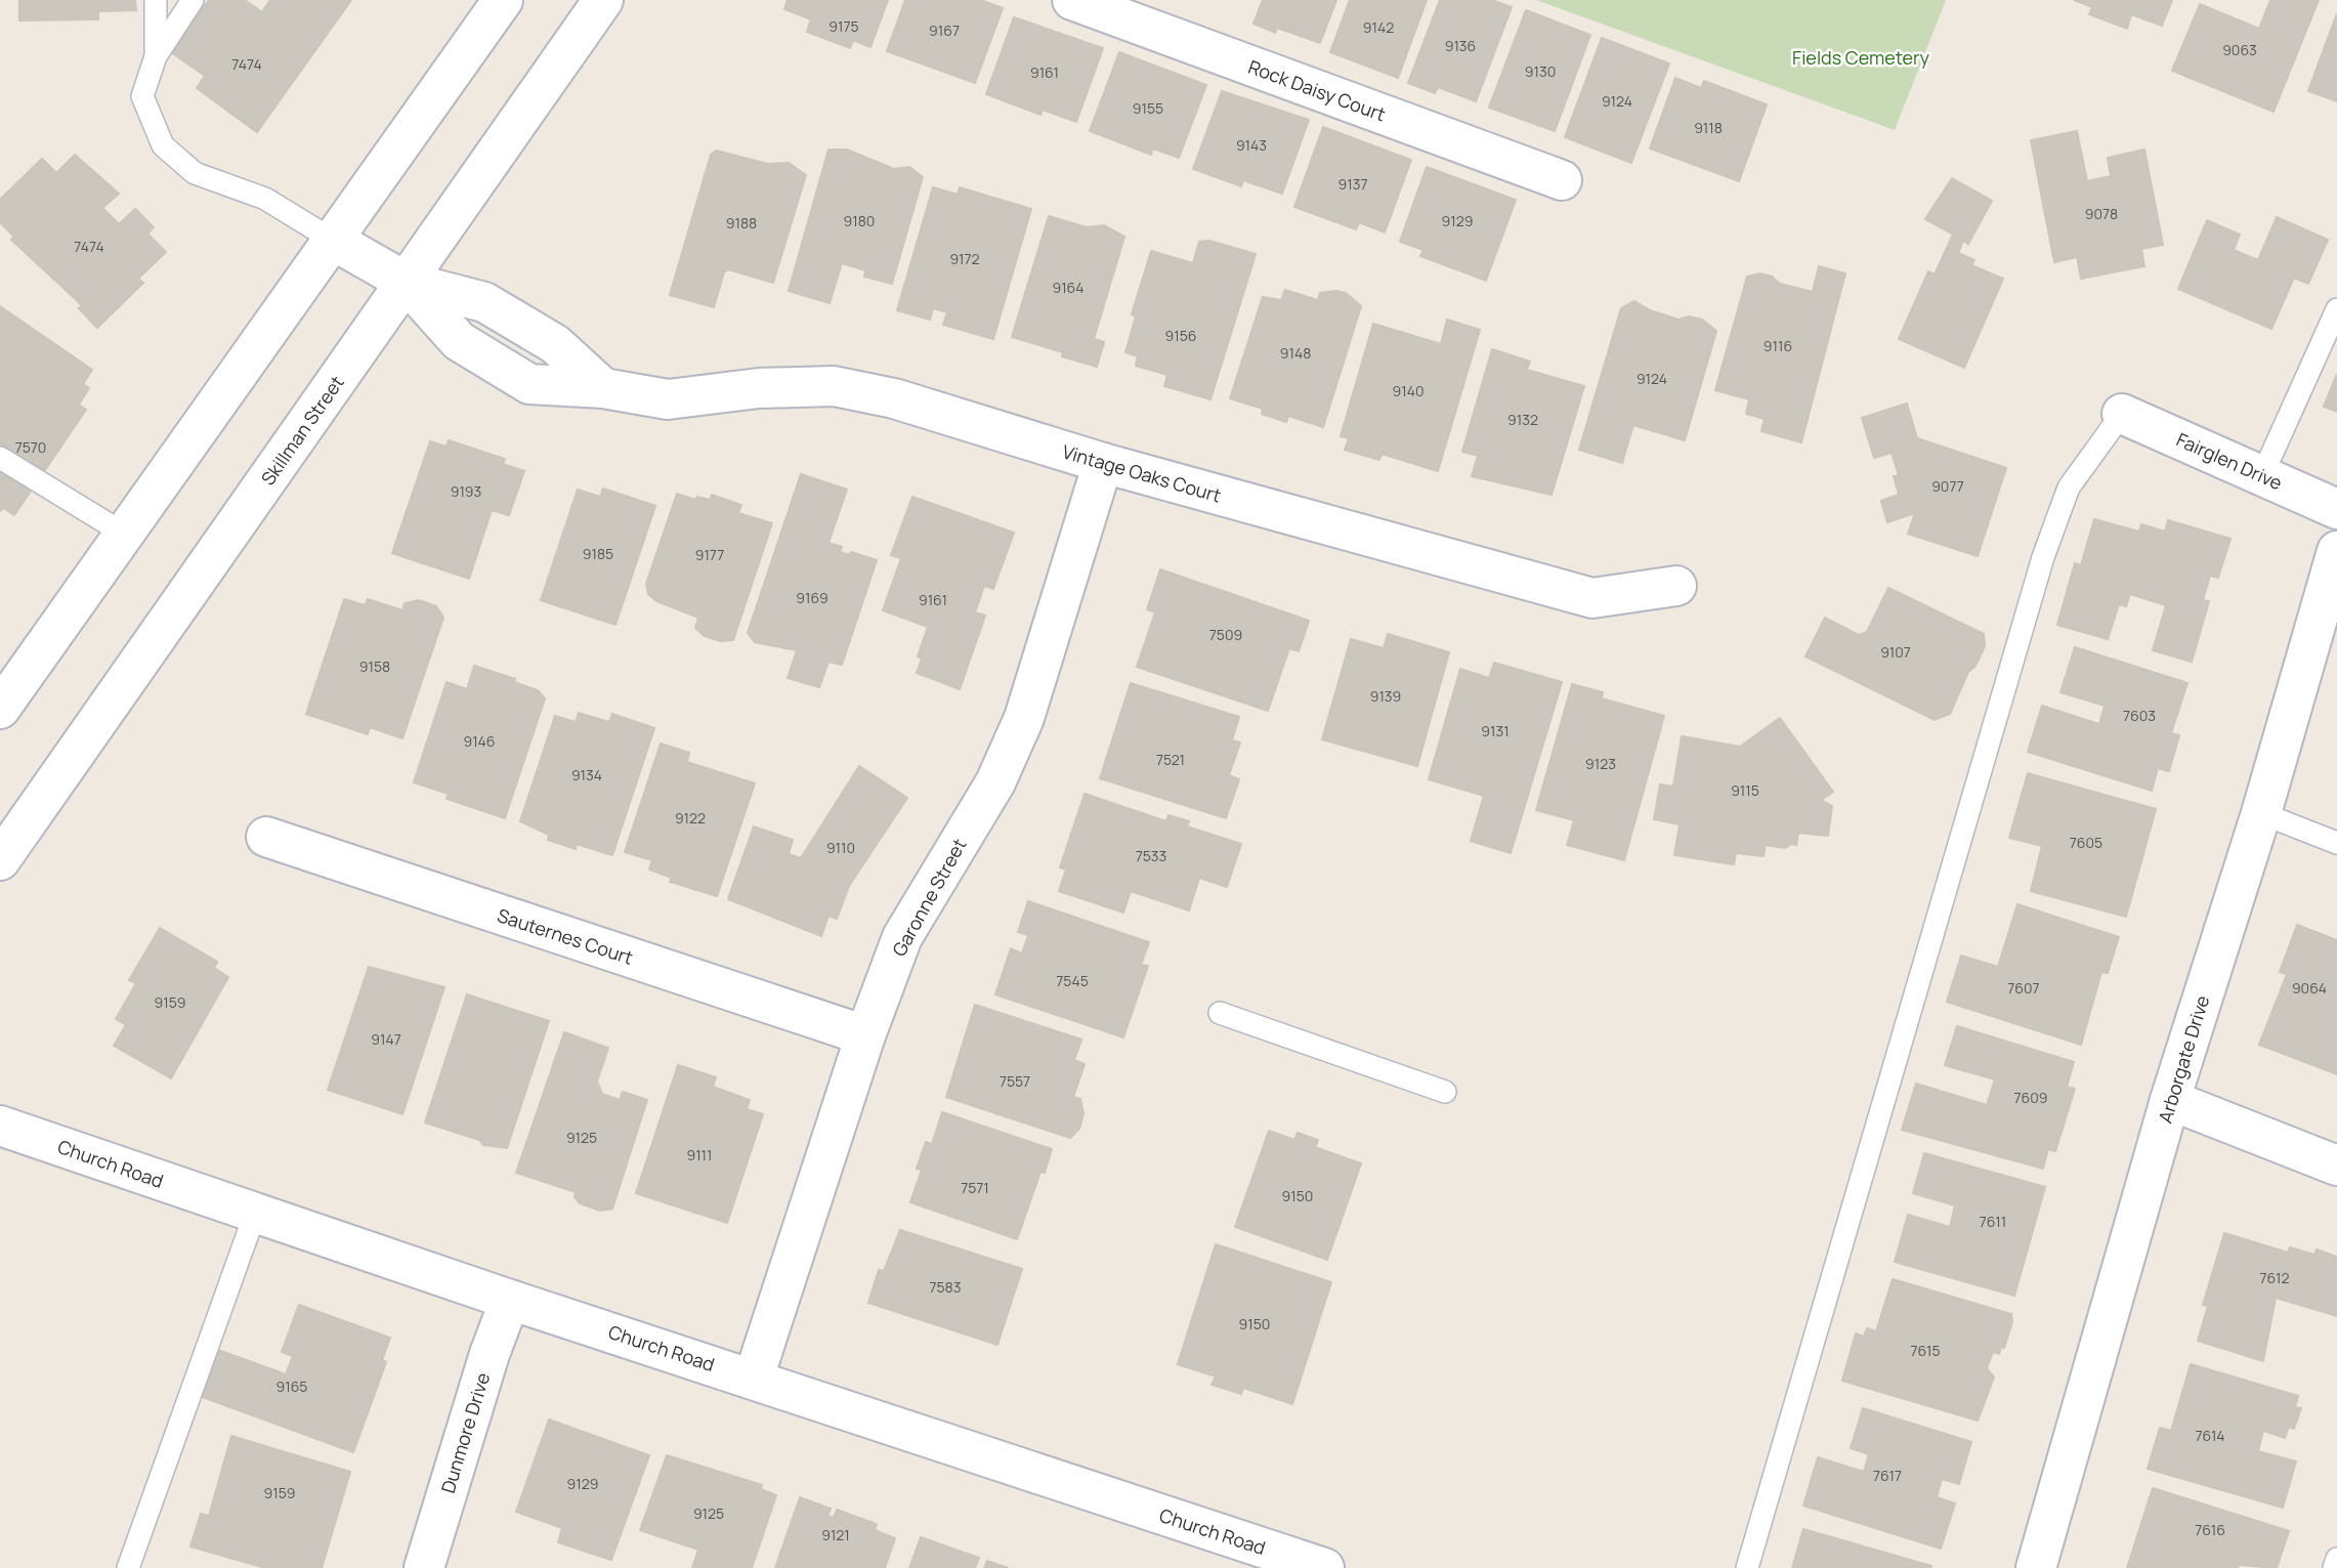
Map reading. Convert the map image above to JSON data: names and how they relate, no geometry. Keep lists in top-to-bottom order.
{
  "streets": {
    "street": [
      "Rock Daisy Court",
      "Skillman Street",
      "Fairglen Drive",
      "Vintage Oaks Court",
      "Garonne Street",
      "Sauternes Court",
      "Arborgate Drive",
      "Church Road",
      "Dunmore Drive"
    ]
  },
  "crossings": [
    ["Skillman Street", "Vintage Oaks Court"],
    ["Vintage Oaks Court", "Garonne Street"],
    ["Garonne Street", "Sauternes Court"],
    ["Garonne Street", "Church Road"],
    ["Church Road", "Dunmore Drive"]
  ],
  "parks": ["Fields Cemetery"],
  "house_numbers": [
    "9175",
    "9142",
    "9167",
    "9136",
    "9063",
    "7474",
    "9130",
    "9161",
    "9124",
    "9155",
    "9118",
    "9143",
    "9137",
    "9078",
    "9180",
    "9129",
    "9188",
    "7474",
    "9172",
    "9164",
    "9156",
    "9116",
    "9148",
    "9124",
    "9140",
    "9132",
    "7570",
    "9077",
    "9193",
    "9185",
    "9177",
    "9169",
    "9161",
    "7509",
    "9107",
    "9158",
    "9139",
    "7603",
    "9131",
    "9146",
    "7521",
    "9123",
    "9134",
    "9115",
    "9122",
    "7605",
    "9110",
    "7533",
    "7545",
    "7607",
    "9064",
    "9159",
    "9147",
    "7557",
    "7609",
    "9125",
    "9111",
    "7571",
    "9150",
    "7611",
    "7612",
    "7583",
    "9150",
    "7615",
    "9165",
    "7614",
    "7617",
    "9129",
    "9159",
    "9125",
    "7616",
    "9121"
  ]
}
